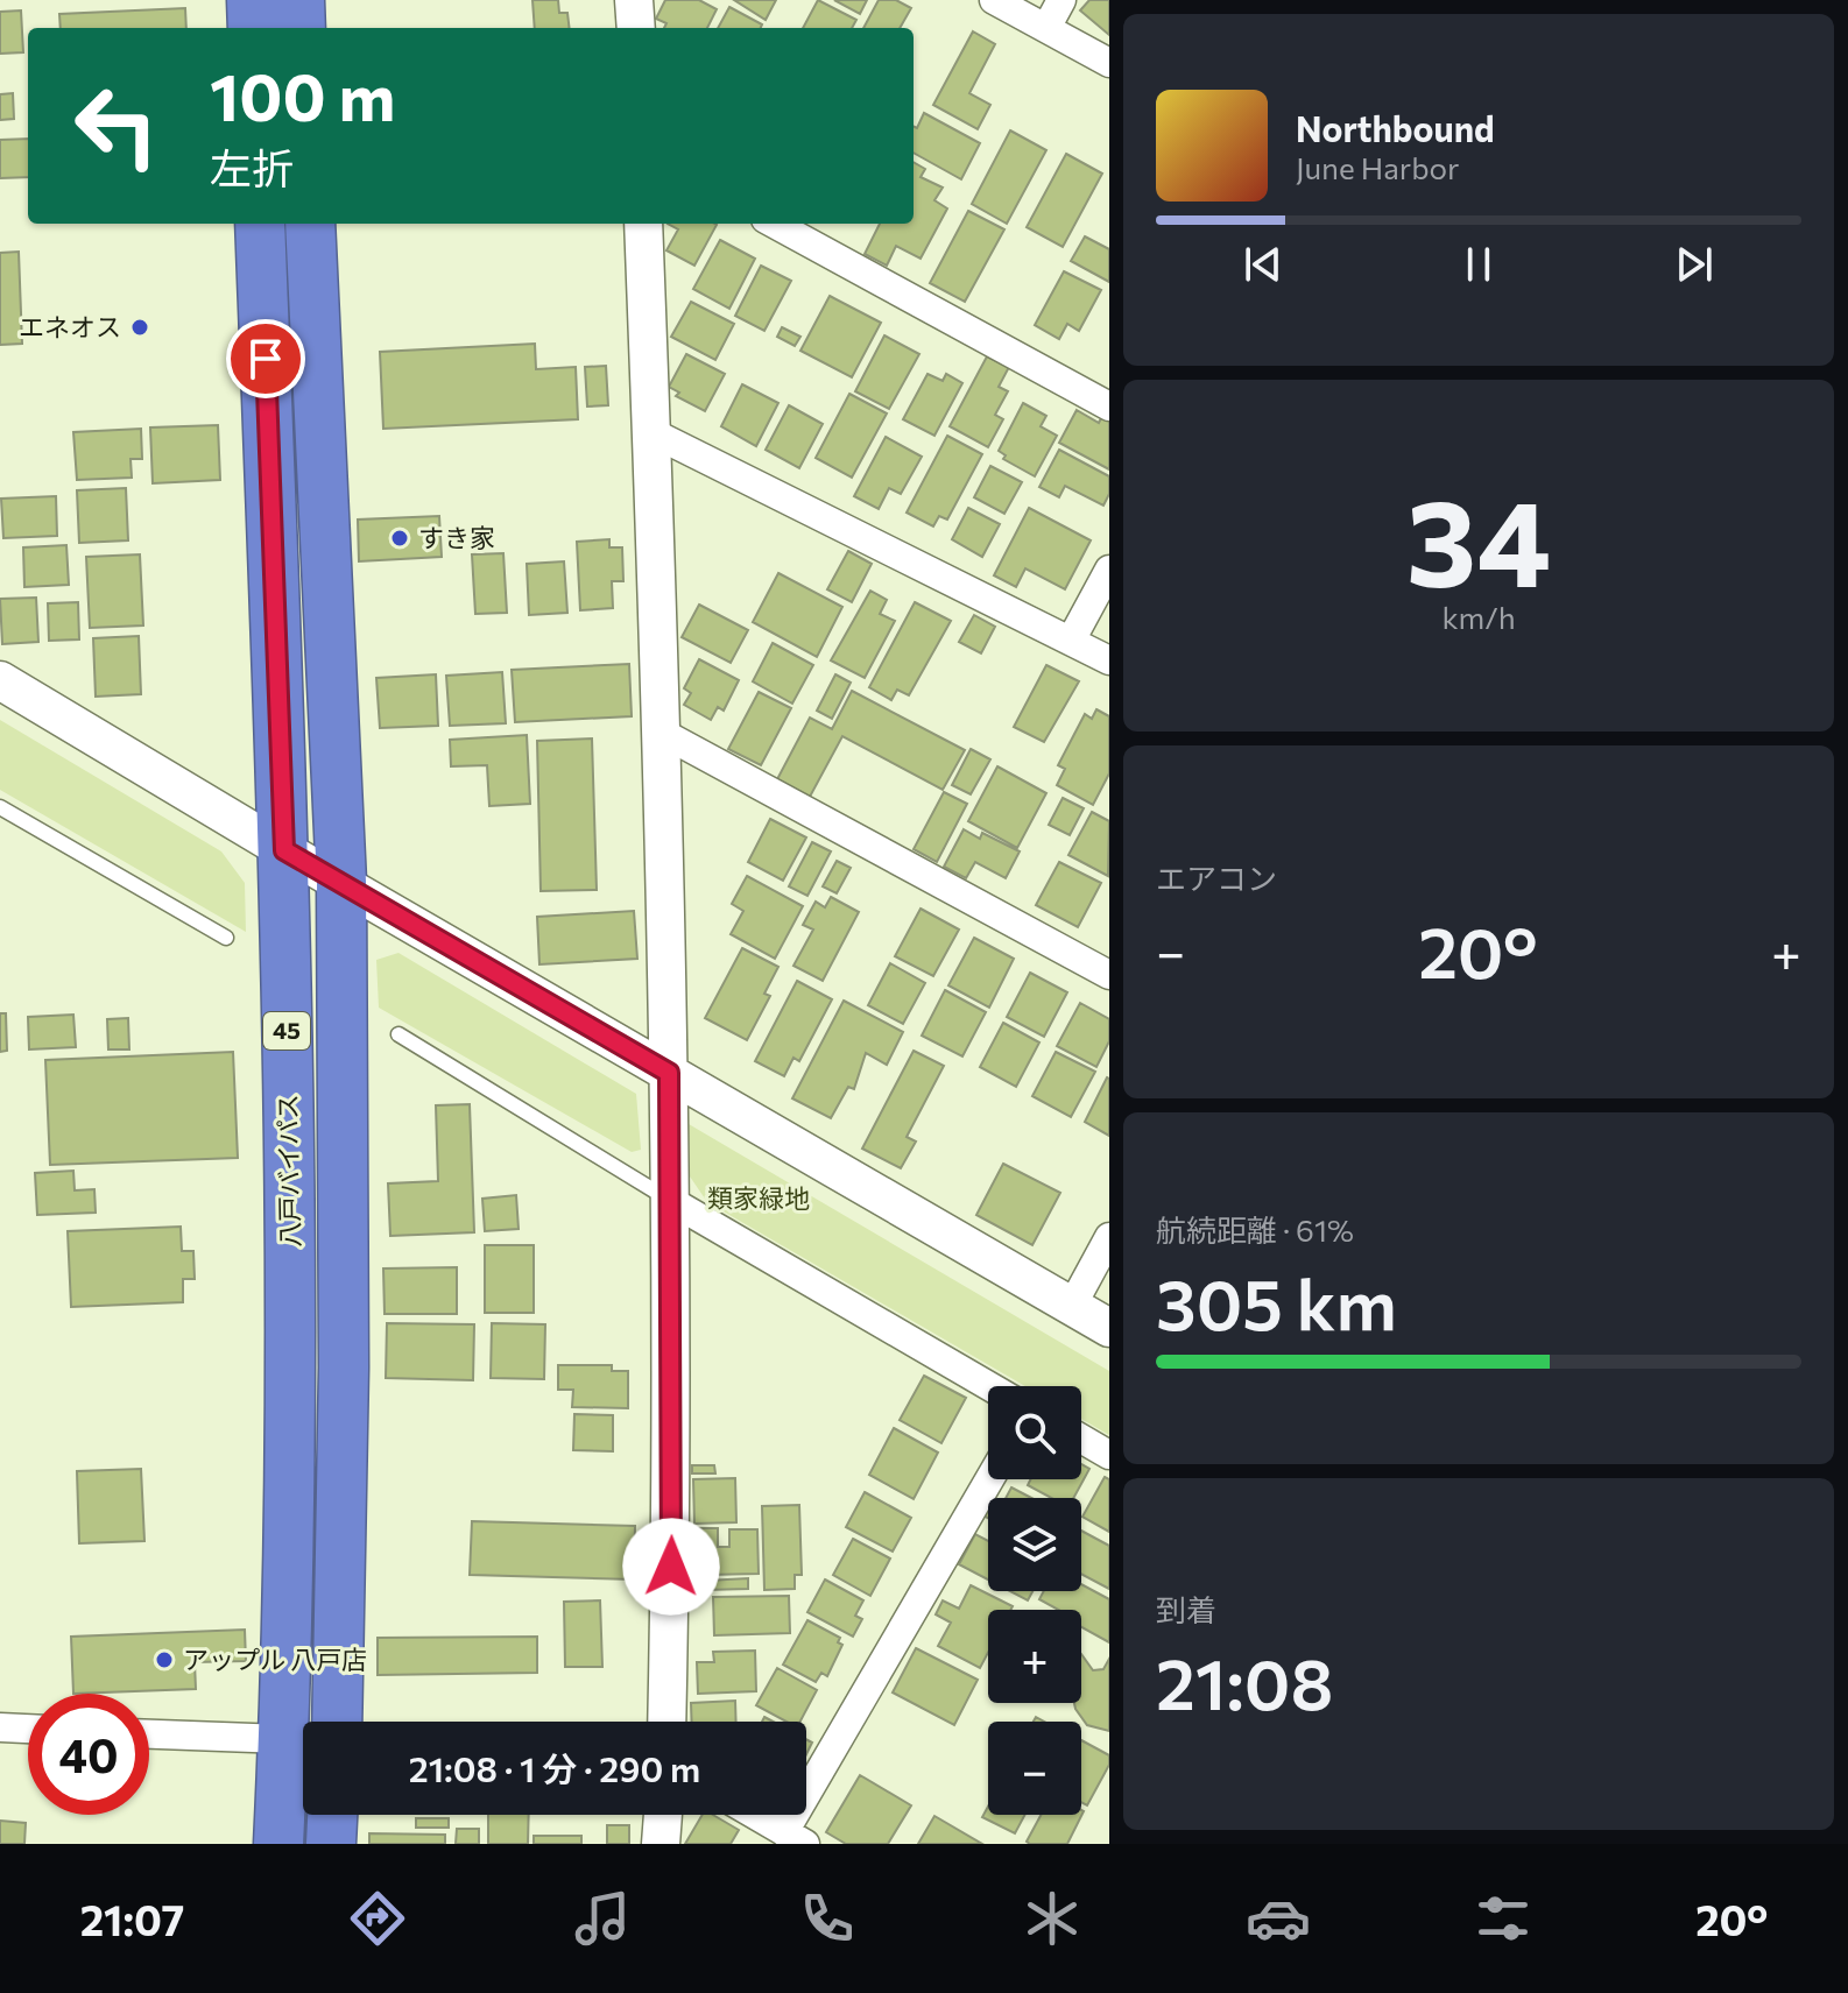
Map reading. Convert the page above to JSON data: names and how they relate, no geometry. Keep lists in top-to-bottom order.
{
  "streets": {
    "highway": ["45", "八戸バイパス"]
  },
  "parks": ["類家緑地"],
  "places": ["エネオス", "すき家", "アップル 八戸店"],
  "page": {
    "turn": ["100 m", "左折"],
    "song": ["Northbound", "June Harbor"],
    "tile": [
      ["34", "km/h"],
      "エアコン",
      ["航続距離 · 61%", "305 km"],
      ["到着", "21:08"]
    ],
    "heat": ["−", "20°", "+"],
    "map_buttons": ["+", "−"],
    "limit": "40",
    "trip": "21:08 · 1 分 · 290 m",
    "tabs": ["21:07", "20°"]
  }
}
